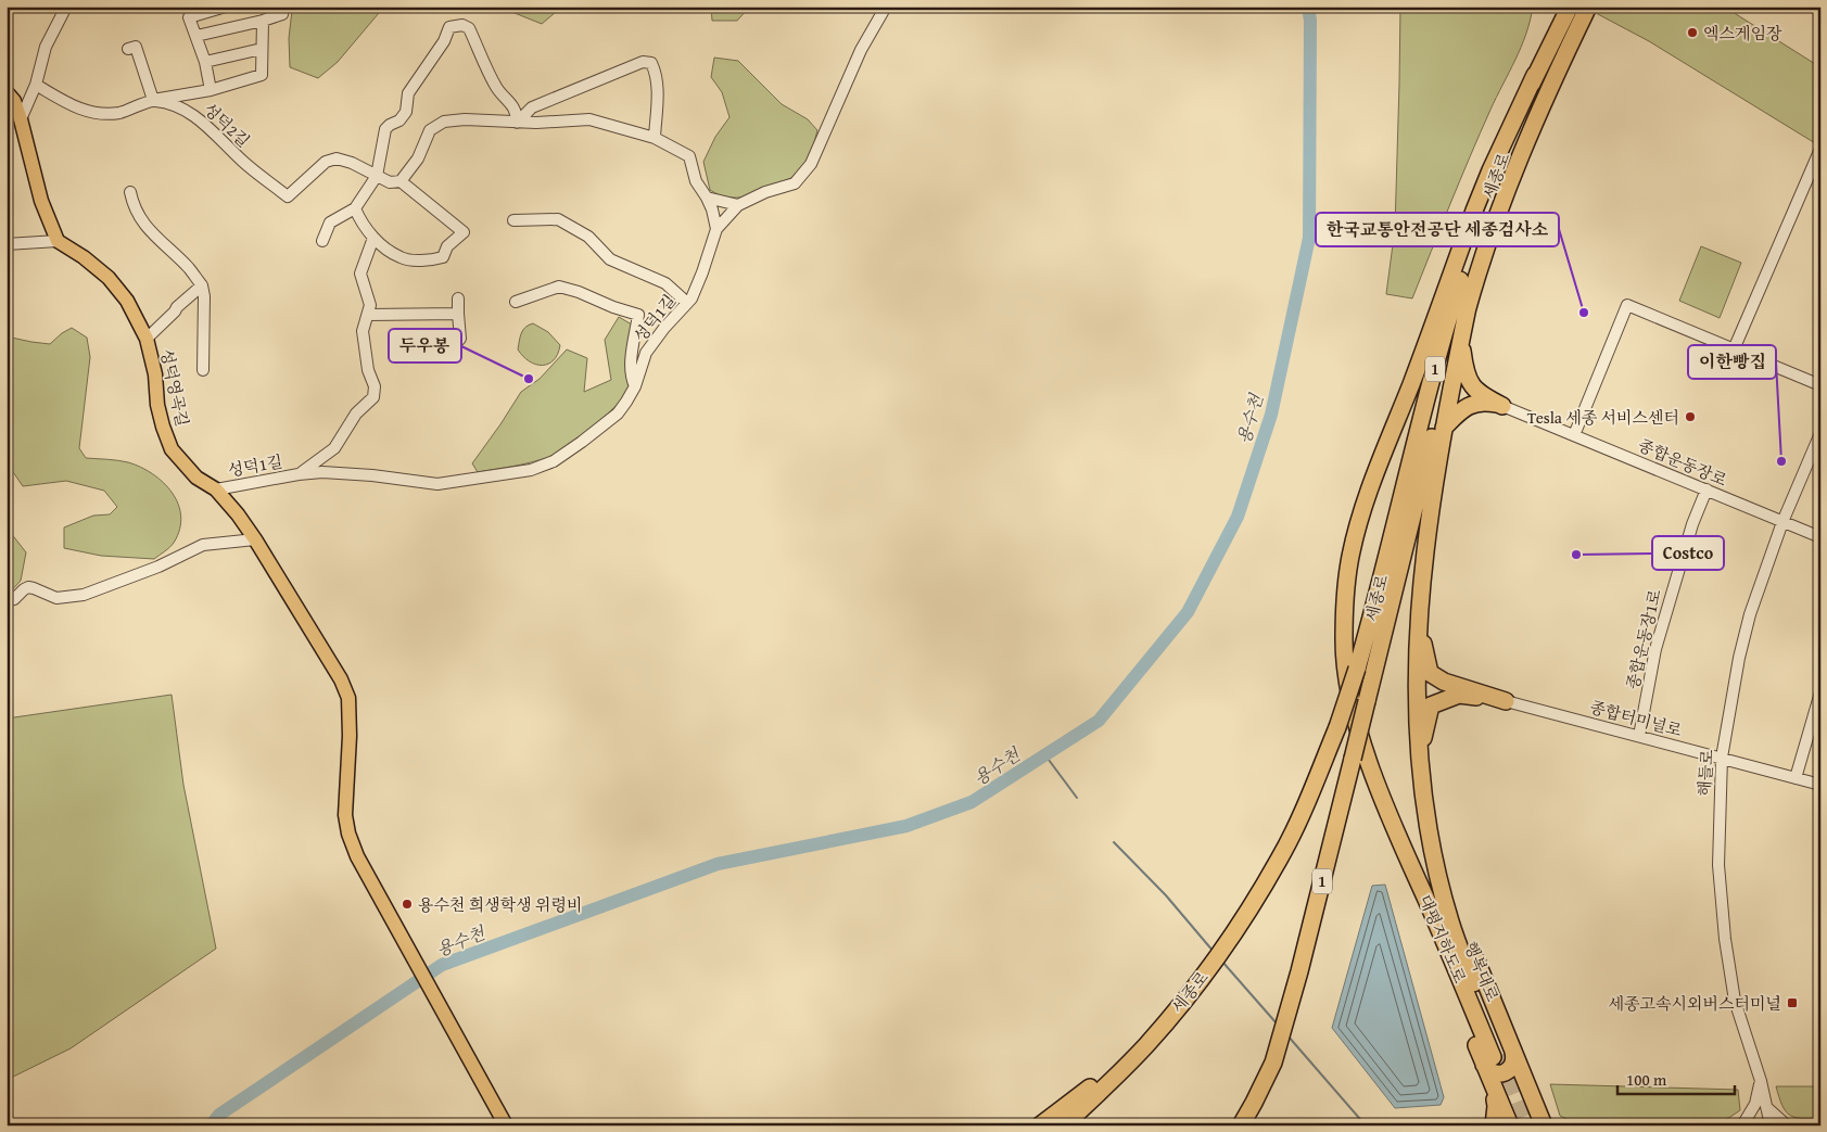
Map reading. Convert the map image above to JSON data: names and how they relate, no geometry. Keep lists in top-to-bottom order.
{
  "streets": {
    "highway": [
      "세종로",
      "1",
      "대평지하도로",
      "행복대로"
    ],
    "main road": ["성덕영곡길"],
    "street": [
      "성덕2길",
      "성덕1길",
      "종합운동장로",
      "종합운동장1로",
      "종합터미널로",
      "해들로"
    ]
  },
  "crossings": [
    ["세종로", "대평지하도로"],
    ["성덕1길", "성덕영곡길"],
    ["종합운동장로", "종합운동장1로"],
    ["종합운동장로", "해들로"],
    ["종합운동장1로", "종합터미널로"],
    ["종합터미널로", "해들로"],
    ["대평지하도로", "행복대로"]
  ],
  "water": ["용수천"],
  "places": {
    "other": [
      "엑스게임장",
      "한국교통안전공단 세종검사소",
      "두우봉",
      "Tesla 세종 서비스센터",
      "이한빵집",
      "Costco",
      "용수천 희생학생 위령비"
    ],
    "transit": ["세종고속시외버스터미널"]
  },
  "scale_bar": "100 m"
}
